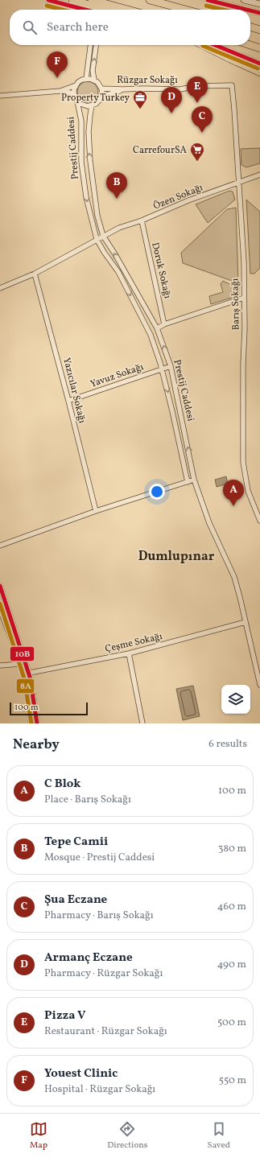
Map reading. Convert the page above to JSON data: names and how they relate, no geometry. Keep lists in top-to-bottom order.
{
  "streets": {
    "street": [
      "Rüzgar Sokağı",
      "Prestij Caddesi",
      "Özen Sokağı",
      "Doruk Sokağı",
      "Barış Sokağı",
      "Yavuz Sokağı",
      "Yazıcılar Sokağı",
      "Çeşme Sokağı"
    ]
  },
  "crossings": [
    ["Rüzgar Sokağı", "Prestij Caddesi"],
    ["Rüzgar Sokağı", "Barış Sokağı"],
    ["Prestij Caddesi", "Özen Sokağı"],
    ["Prestij Caddesi", "Yavuz Sokağı"],
    ["Prestij Caddesi", "Çeşme Sokağı"],
    ["Özen Sokağı", "Doruk Sokağı"],
    ["Özen Sokağı", "Barış Sokağı"],
    ["Özen Sokağı", "Yazıcılar Sokağı"],
    ["Yavuz Sokağı", "Yazıcılar Sokağı"]
  ],
  "districts": ["Dumlupınar"],
  "places": {
    "office": ["Property Turkey"],
    "supermarket": ["CarrefourSA"]
  },
  "lines": ["transit line 10B", "transit line 8A"],
  "scale_bar": "100 m",
  "page": {
    "search": "Search here",
    "pins": [
      "F",
      "E",
      "D",
      "C",
      "B",
      "A"
    ],
    "scale": "100 m",
    "heading": ["Nearby", "6 results"],
    "list": [
      {
        "mark": "A",
        "name": "C Blok",
        "note": "Place · Barış Sokağı",
        "value": "100 m"
      },
      {
        "mark": "B",
        "name": "Tepe Camii",
        "note": "Mosque · Prestij Caddesi",
        "value": "380 m"
      },
      {
        "mark": "C",
        "name": "Şua Eczane",
        "note": "Pharmacy · Barış Sokağı",
        "value": "460 m"
      },
      {
        "mark": "D",
        "name": "Armanç Eczane",
        "note": "Pharmacy · Rüzgar Sokağı",
        "value": "490 m"
      },
      {
        "mark": "E",
        "name": "Pizza V",
        "note": "Restaurant · Rüzgar Sokağı",
        "value": "500 m"
      },
      {
        "mark": "F",
        "name": "Youest Clinic",
        "note": "Hospital · Rüzgar Sokağı",
        "value": "550 m"
      }
    ],
    "nav": ["Map", "Directions", "Saved"]
  }
}
